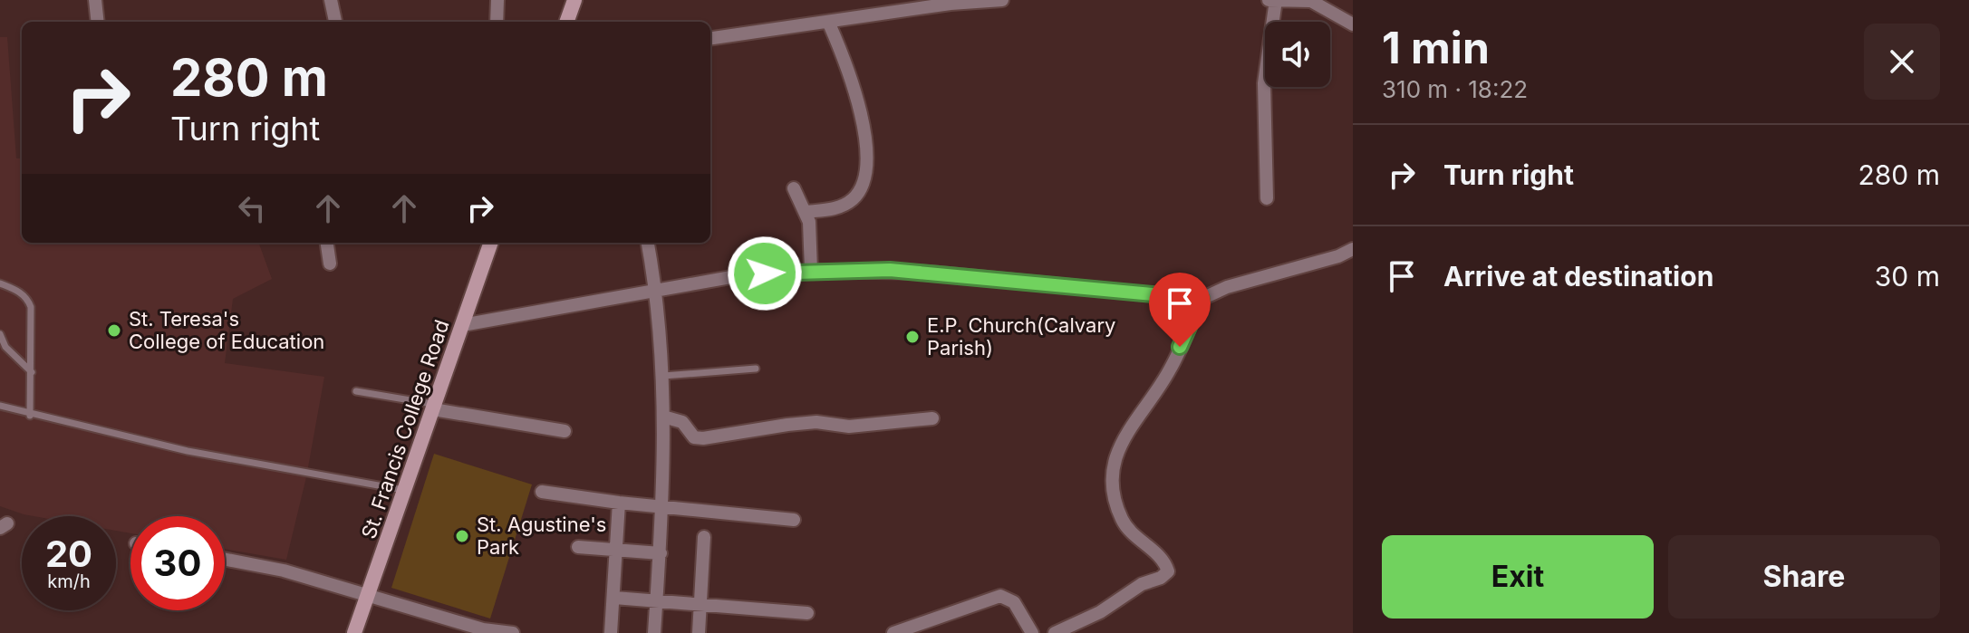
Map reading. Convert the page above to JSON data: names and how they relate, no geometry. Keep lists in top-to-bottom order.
{
  "streets": {
    "main road": ["St. Francis College Road"]
  },
  "places": ["St. Teresa's College of Education", "E.P. Church(Calvary Parish)", "St. Agustine's Park"],
  "page": {
    "heading": ["1 min", "310 m · 18:22"],
    "turn": ["280 m", "Turn right"],
    "list": [
      {
        "name": "Turn right",
        "value": "280 m"
      },
      {
        "name": "Arrive at destination",
        "value": "30 m"
      }
    ],
    "speed": "20 km/h",
    "limit": "30",
    "buttons": ["Exit", "Share"]
  }
}
